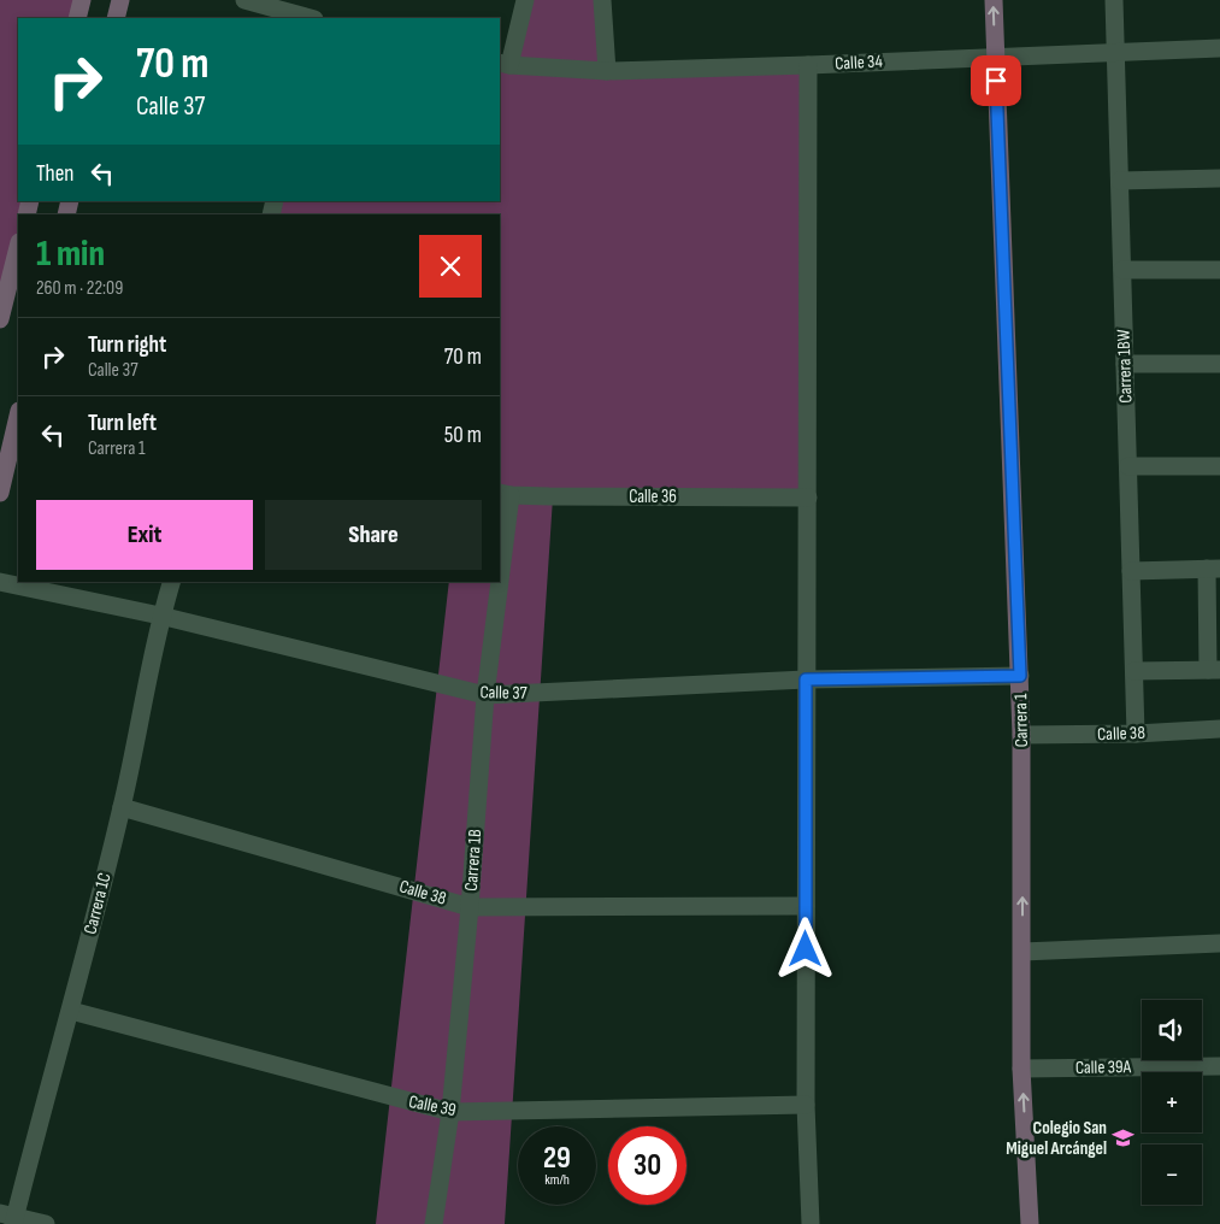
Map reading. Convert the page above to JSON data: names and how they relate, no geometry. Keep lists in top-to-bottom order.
{
  "streets": {
    "main road": ["Carrera 1"],
    "street": [
      "Calle 34",
      "Carrera 1BW",
      "Calle 36",
      "Calle 37",
      "Calle 38",
      "Carrera 1B",
      "Carrera 1C",
      "Calle 39A",
      "Calle 39"
    ]
  },
  "crossings": [
    ["Calle 34", "Carrera 1BW"],
    ["Calle 34", "Carrera 1"],
    ["Carrera 1BW", "Calle 38"],
    ["Calle 36", "Carrera 1B"],
    ["Calle 37", "Carrera 1"],
    ["Calle 37", "Carrera 1B"],
    ["Calle 37", "Carrera 1C"],
    ["Carrera 1", "Calle 38"],
    ["Carrera 1", "Calle 39A"],
    ["Calle 38", "Carrera 1B"],
    ["Calle 38", "Carrera 1C"],
    ["Carrera 1B", "Calle 39"],
    ["Carrera 1C", "Calle 39"]
  ],
  "one_way": ["Carrera 1"],
  "places": {
    "school or university": ["Colegio San Miguel Arcángel"]
  },
  "page": {
    "turn": ["70 m", "Calle 37"],
    "then": "Then",
    "heading": ["1 min", "260 m · 22:09"],
    "list": [
      {
        "name": "Turn right",
        "note": "Calle 37",
        "value": "70 m"
      },
      {
        "name": "Turn left",
        "note": "Carrera 1",
        "value": "50 m"
      }
    ],
    "buttons": ["Exit", "Share"],
    "map_buttons": ["+", "−"],
    "speed": "29 km/h",
    "limit": "30"
  }
}
